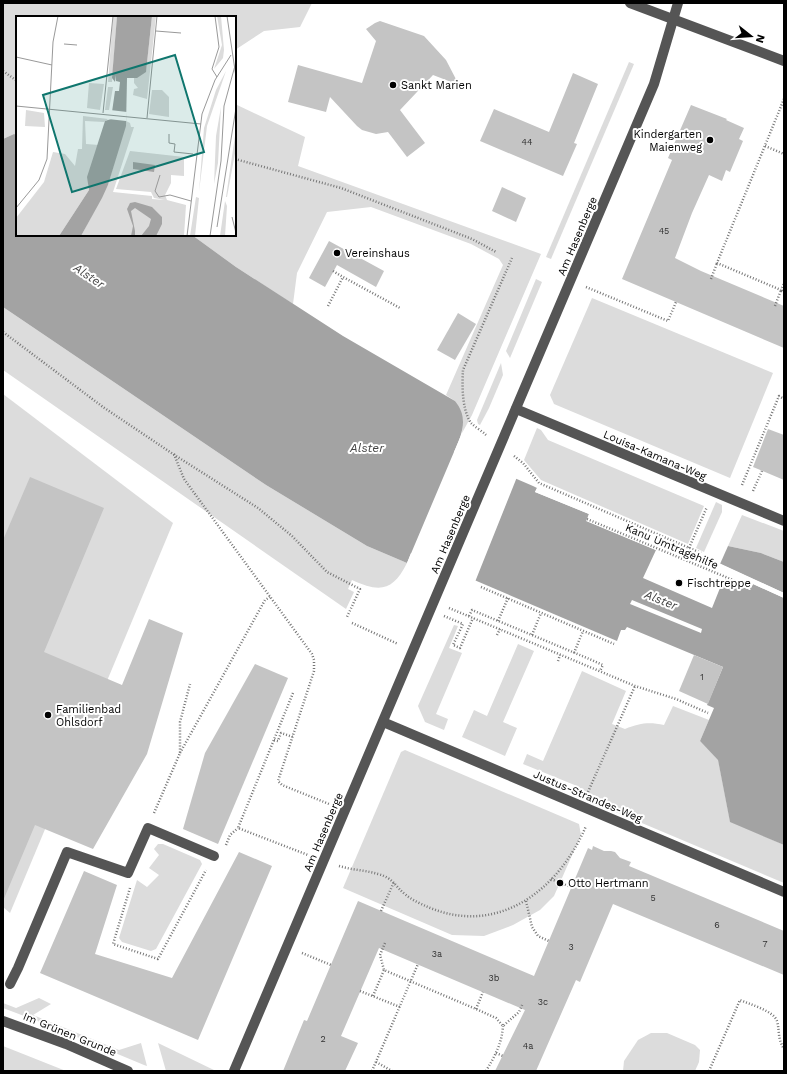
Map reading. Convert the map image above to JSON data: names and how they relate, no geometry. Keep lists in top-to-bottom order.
{
  "streets": {
    "street": [
      "Am Hasenberge",
      "Louisa-Kamana-Weg",
      "Justus-Strandes-Weg",
      "Im Grünen Grunde"
    ],
    "path": ["Kanu Umtragehilfe"]
  },
  "crossings": [
    ["Am Hasenberge", "Louisa-Kamana-Weg"],
    ["Am Hasenberge", "Justus-Strandes-Weg"]
  ],
  "water": ["Alster"],
  "places": [
    "Sankt Marien",
    "Kindergarten Maienweg",
    "Vereinshaus",
    "Fischtreppe",
    "Familienbad Ohlsdorf",
    "Otto Hertmann"
  ],
  "house_numbers": [
    "44",
    "45",
    "1",
    "5",
    "6",
    "7",
    "3",
    "3a",
    "3b",
    "3c",
    "2",
    "4a"
  ],
  "north": "right"
}
